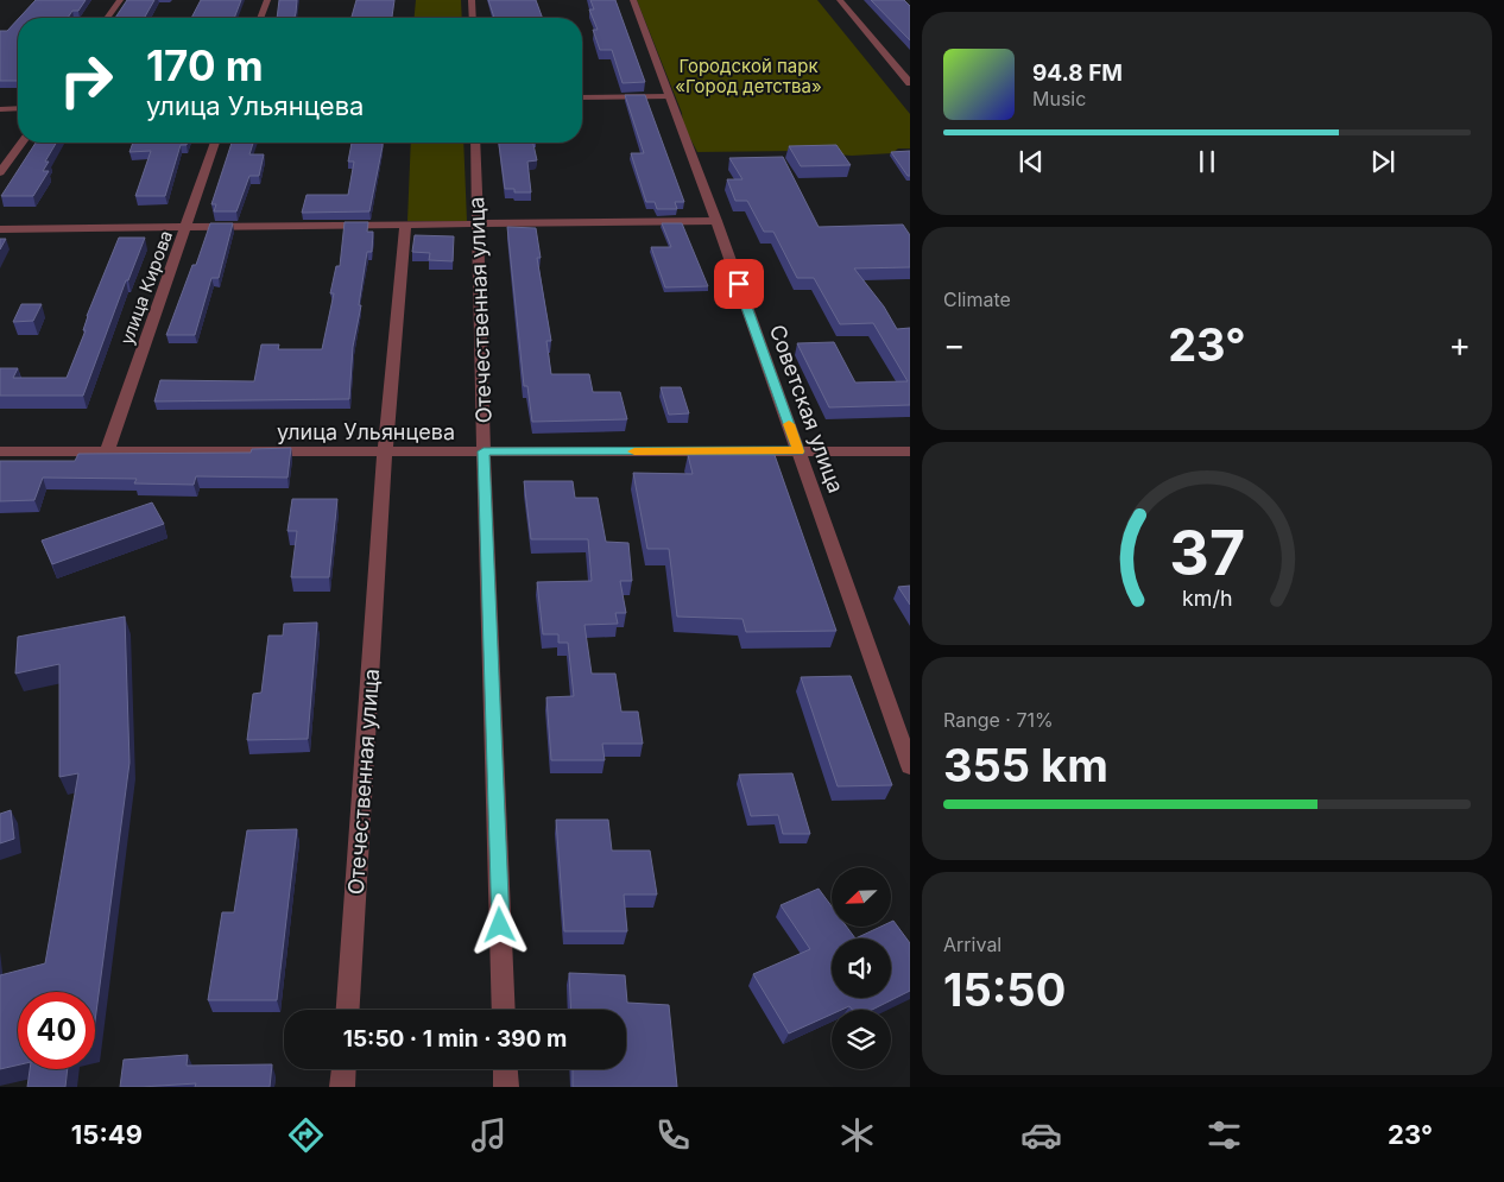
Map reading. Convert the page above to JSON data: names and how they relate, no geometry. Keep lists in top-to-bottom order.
{
  "streets": {
    "street": [
      "улица Кирова",
      "Отечественная улица",
      "Советская улица",
      "улица Ульянцева"
    ]
  },
  "crossings": [
    ["улица Кирова", "улица Ульянцева"],
    ["Отечественная улица", "улица Ульянцева"],
    ["Советская улица", "улица Ульянцева"]
  ],
  "parks": ["Городской парк «Город детства»"],
  "north": "bottom left",
  "page": {
    "turn": ["170 m", "улица Ульянцева"],
    "song": ["94.8 FM", "Music"],
    "tile": [
      "Climate",
      ["Range · 71%", "355 km"],
      ["Arrival", "15:50"]
    ],
    "heat": ["−", "23°", "+"],
    "limit": "40",
    "trip": "15:50 · 1 min · 390 m",
    "tabs": ["15:49", "23°"],
    "gauge": ["37", "km/h"]
  }
}
